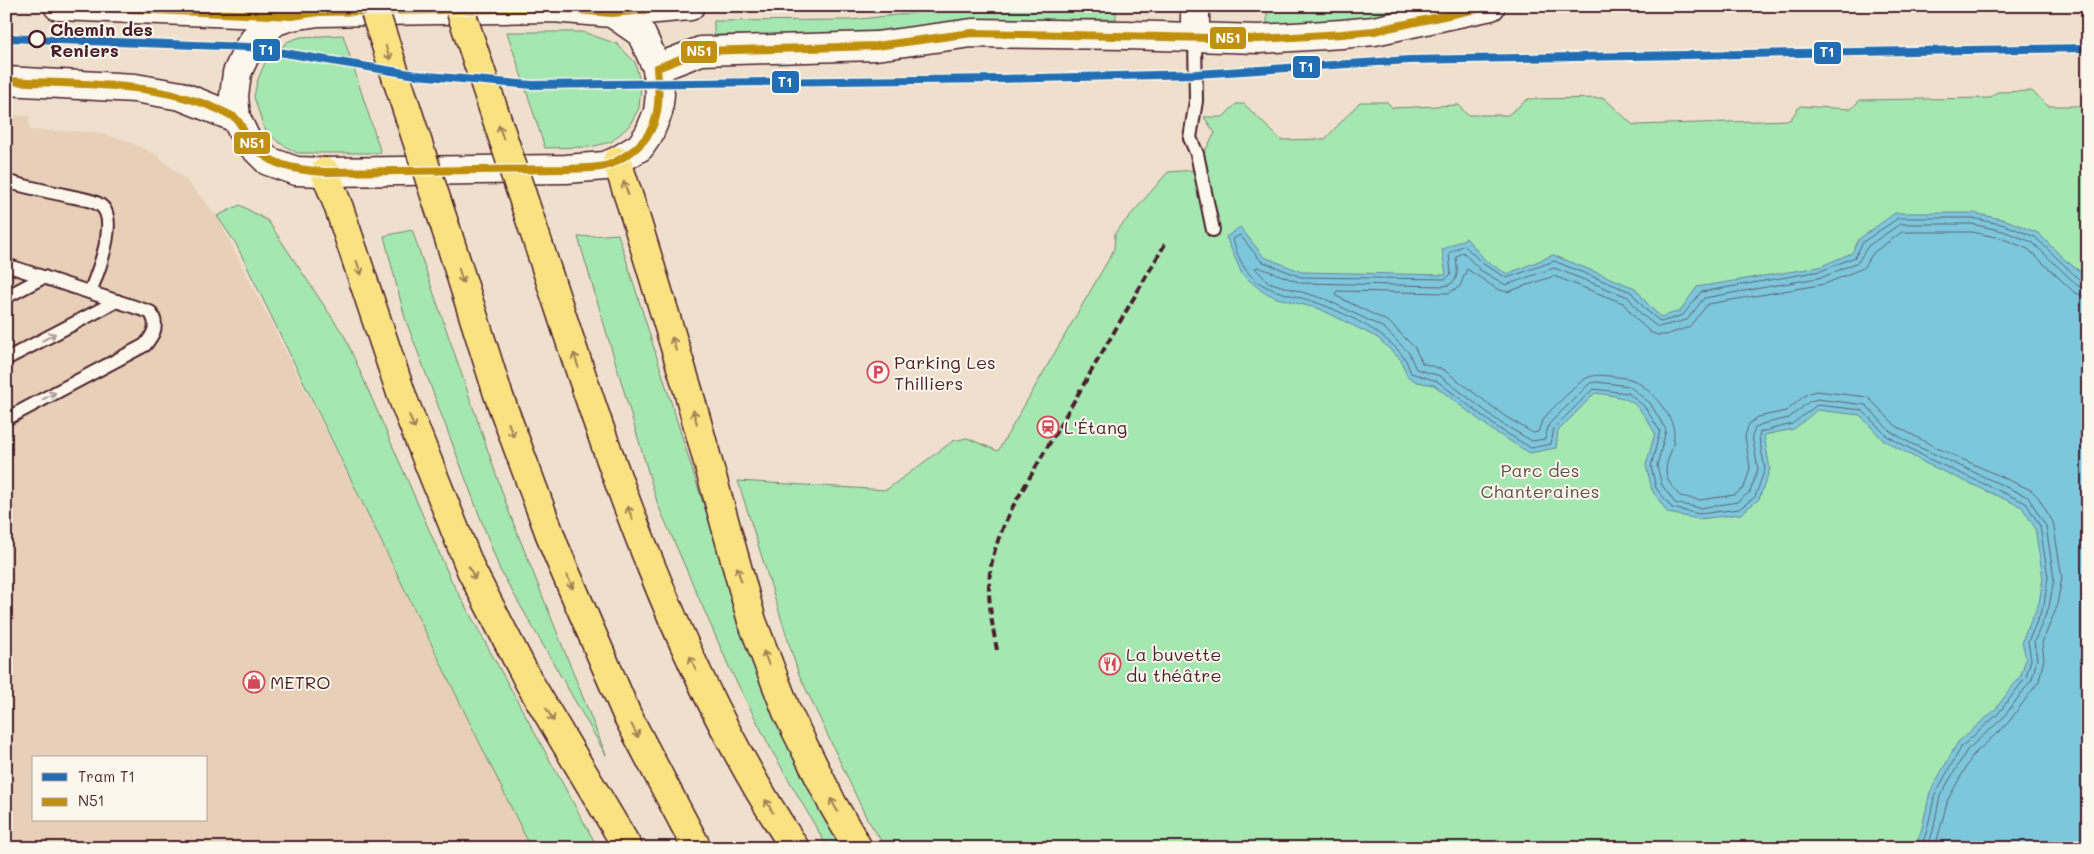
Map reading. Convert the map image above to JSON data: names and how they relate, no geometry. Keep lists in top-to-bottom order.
{
  "parks": ["Parc des Chanteraines"],
  "places": {
    "other": ["Chemin des Reniers"],
    "parking": ["Parking Les Thilliers"],
    "station": ["L'Étang"],
    "restaurant": ["La buvette du théâtre"],
    "shop": ["METRO"]
  },
  "lines": ["transit line N51", "tram line T1"],
  "legend": ["Tram T1", "N51"]
}
